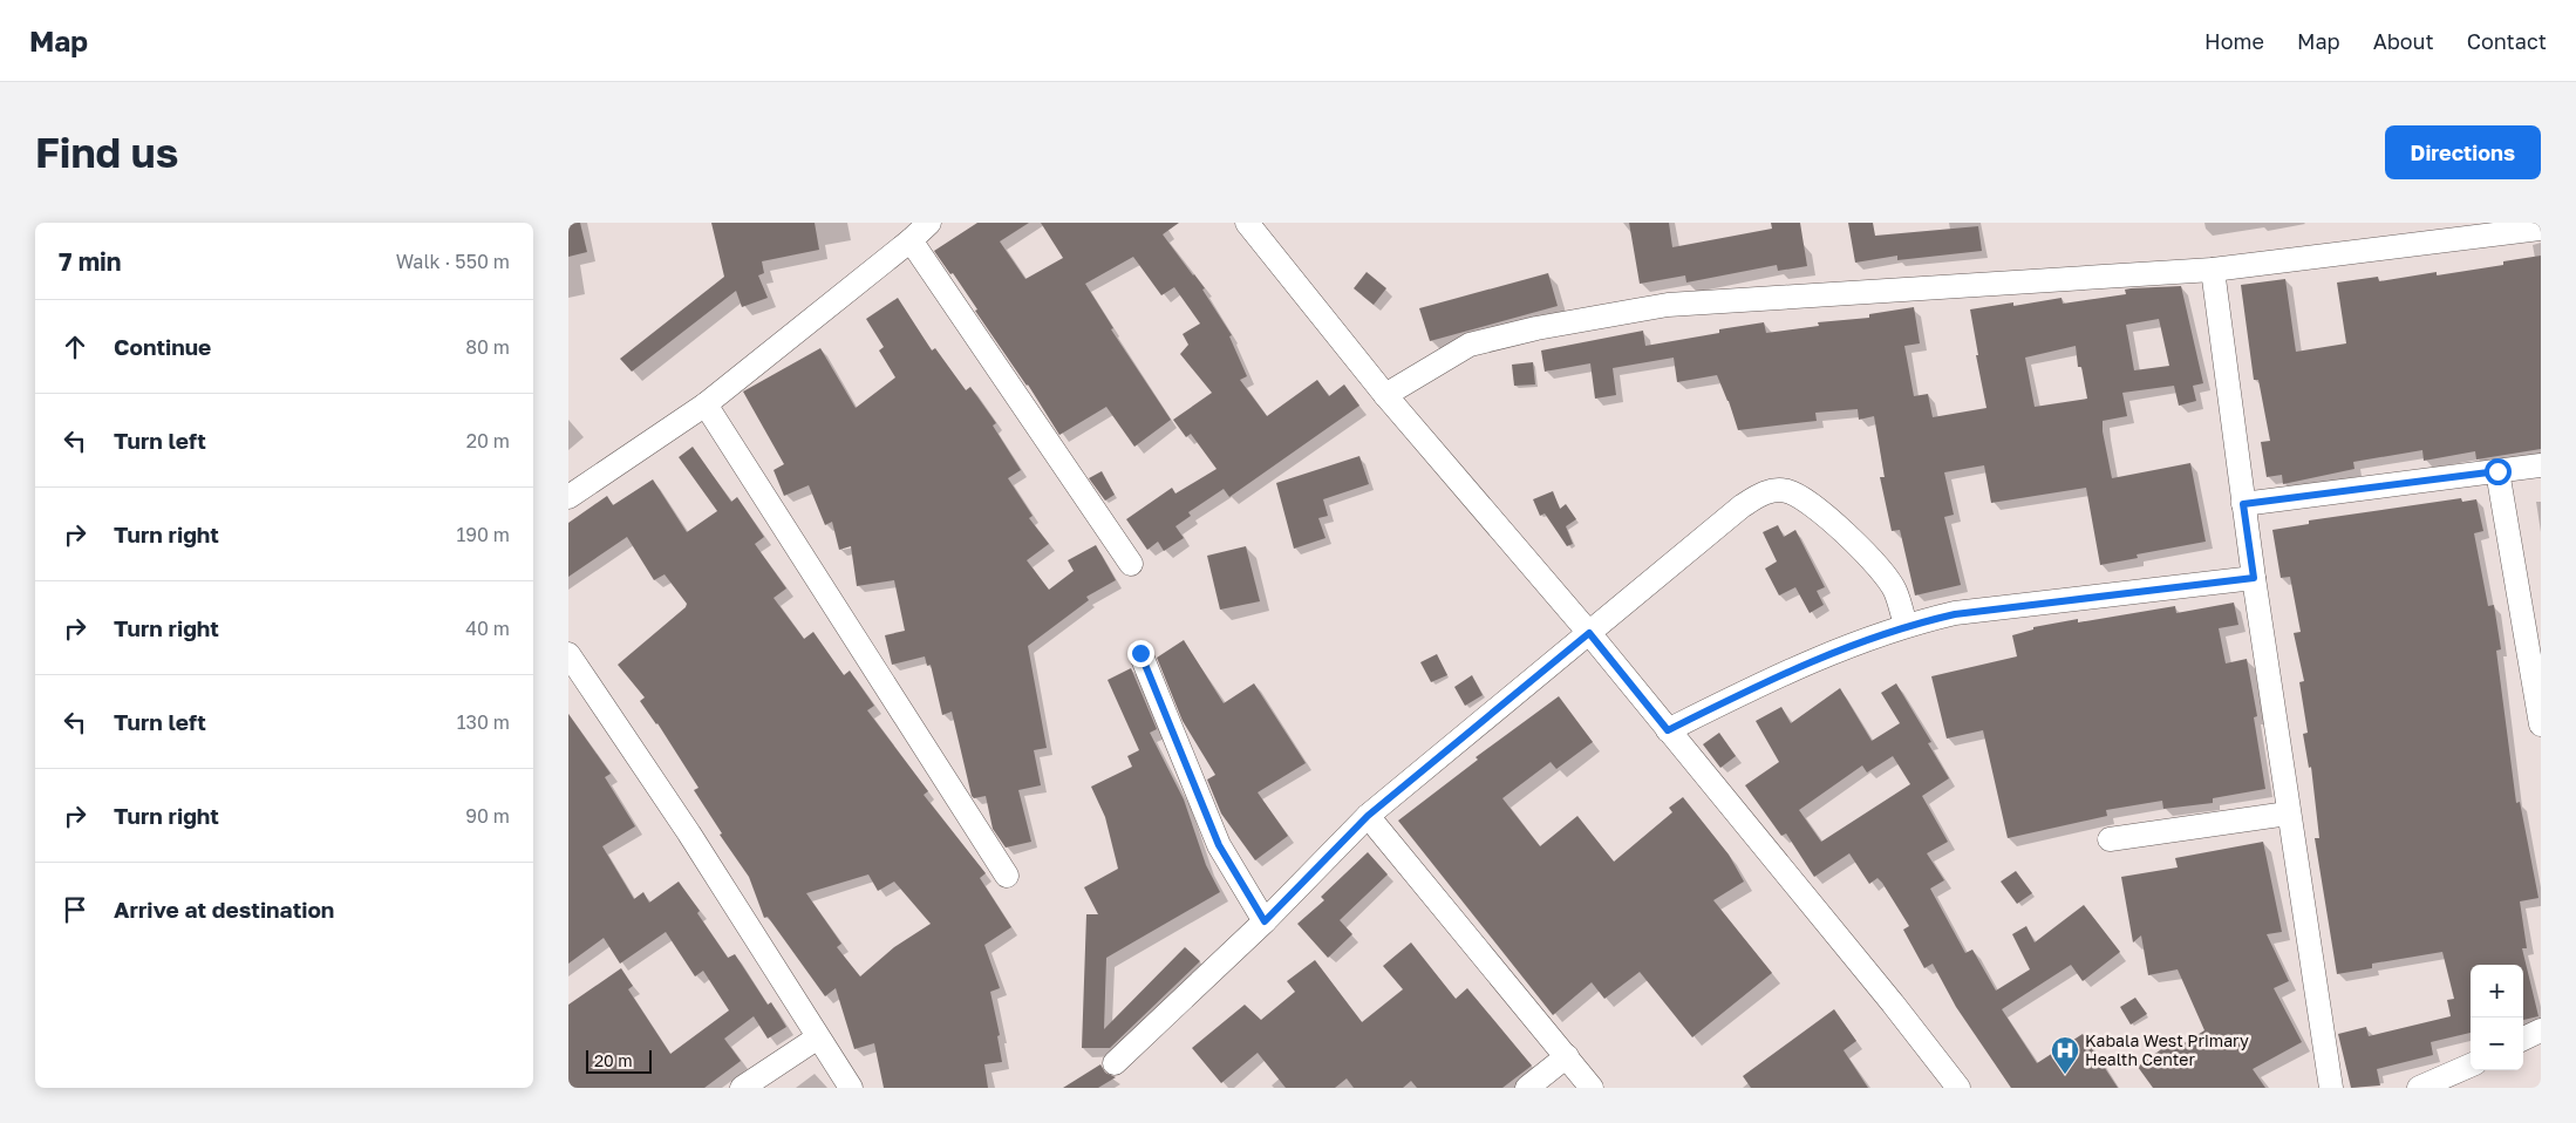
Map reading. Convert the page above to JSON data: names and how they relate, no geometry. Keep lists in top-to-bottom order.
{
  "places": {
    "hospital": ["Kabala West Primary Health Center"]
  },
  "scale_bar": "20 m",
  "page": {
    "header": "Map",
    "nav": [
      "Home",
      "Map",
      "About",
      "Contact"
    ],
    "buttons": "Directions",
    "title": "Find us",
    "heading": ["7 min", "Walk · 550 m"],
    "list": [
      ["Continue", "80 m"],
      ["Turn left", "20 m"],
      ["Turn right", "190 m"],
      ["Turn right", "40 m"],
      ["Turn left", "130 m"],
      ["Turn right", "90 m"],
      "Arrive at destination"
    ],
    "map_buttons": ["+", "−"],
    "scale": "20 m"
  }
}
